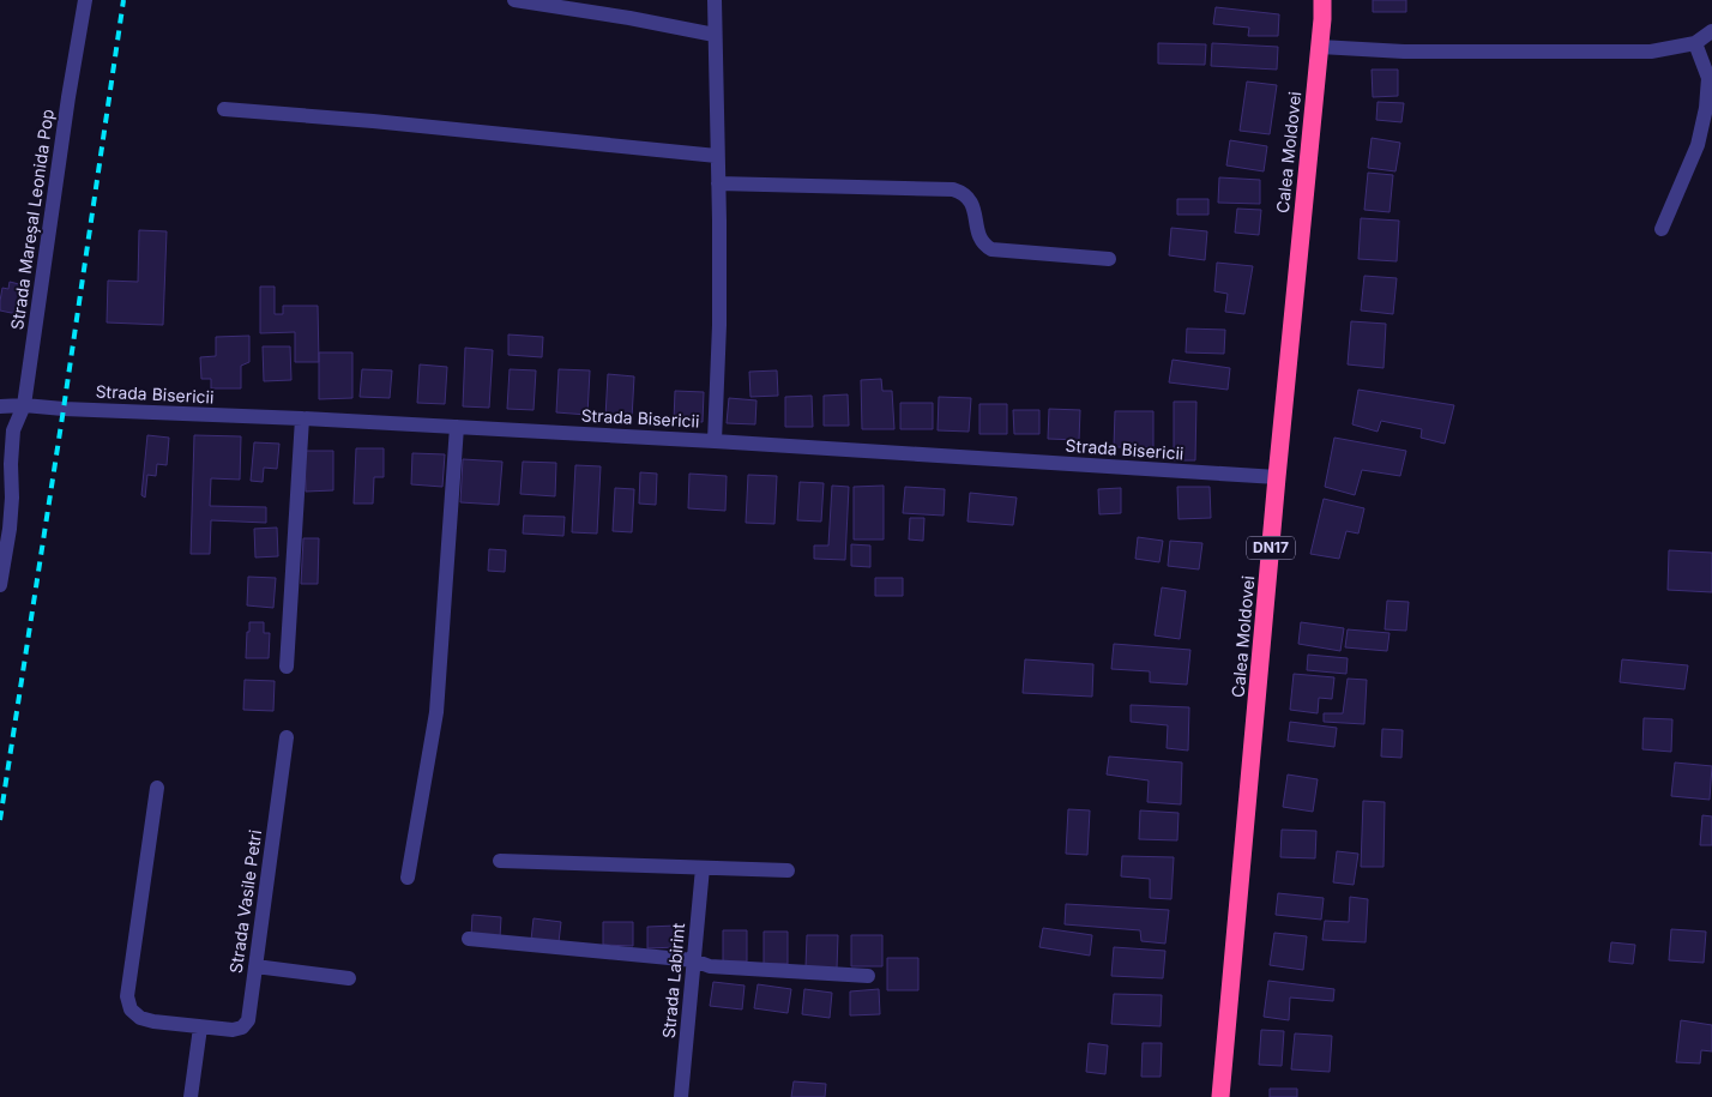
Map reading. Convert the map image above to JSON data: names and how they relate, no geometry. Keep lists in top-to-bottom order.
{
  "streets": {
    "highway": ["Calea Moldovei", "DN17"],
    "street": [
      "Strada Mareșal Leonida Pop",
      "Strada Bisericii",
      "Strada Vasile Petri",
      "Strada Labirint"
    ]
  },
  "crossings": [
    ["Calea Moldovei", "Strada Bisericii"],
    ["Strada Mareșal Leonida Pop", "Strada Bisericii"]
  ]
}
